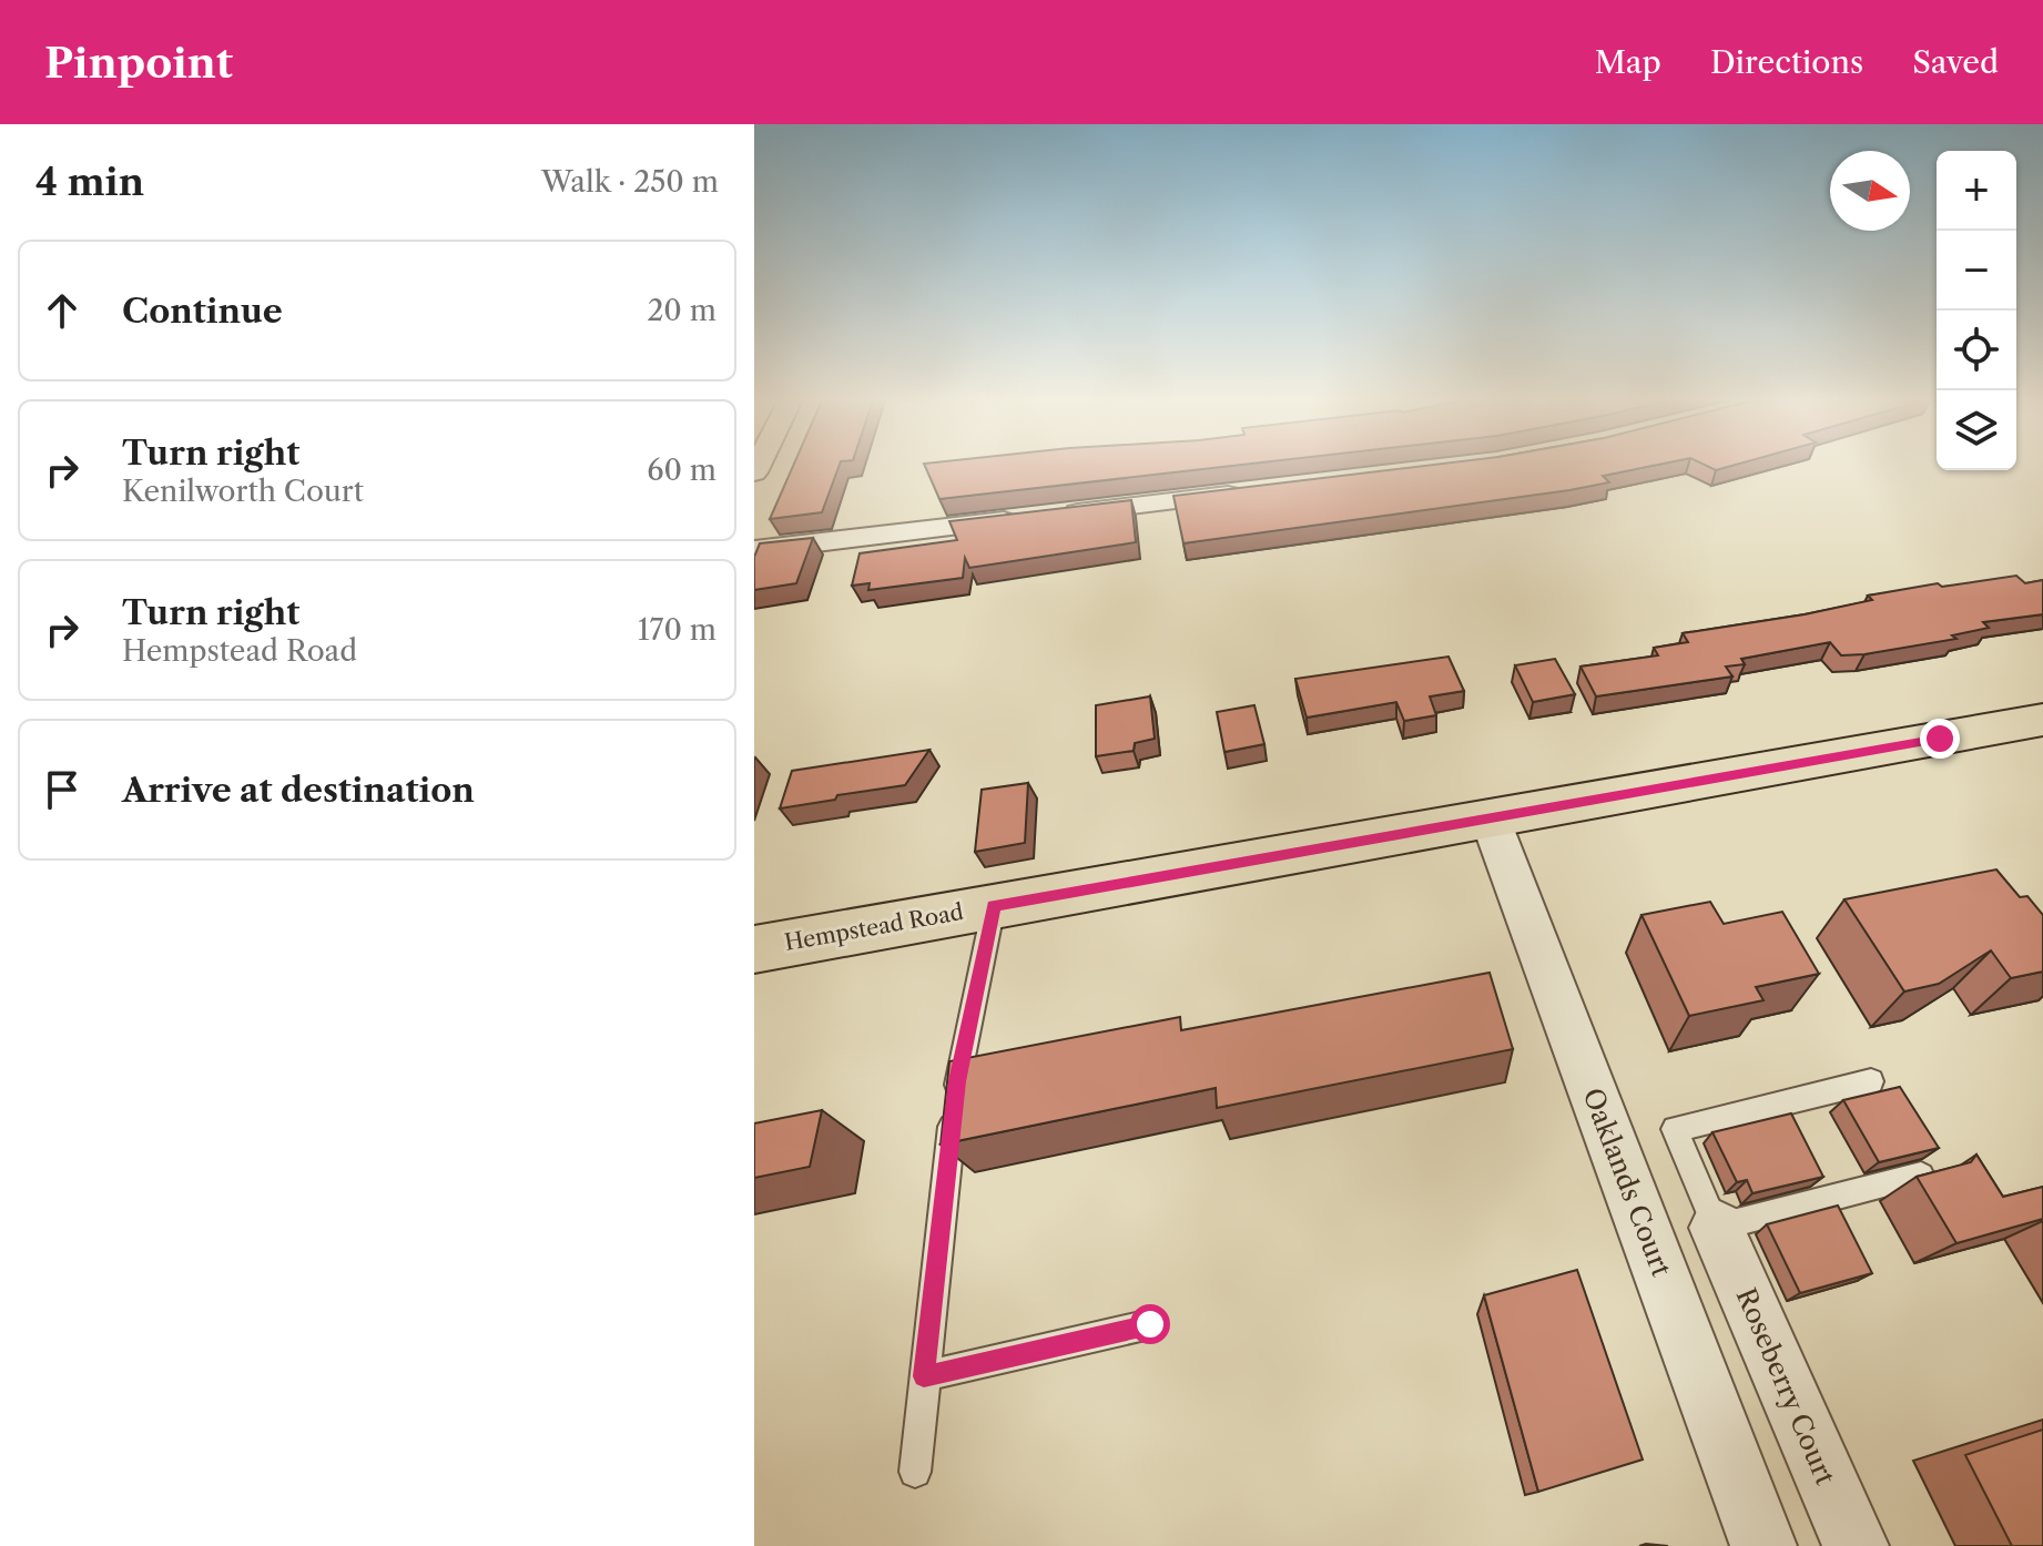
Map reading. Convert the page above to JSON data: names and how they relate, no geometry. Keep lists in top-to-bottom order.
{
  "streets": {
    "main road": ["Hempstead Road"],
    "street": ["Oaklands Court", "Roseberry Court"]
  },
  "crossings": [
    ["Hempstead Road", "Oaklands Court"]
  ],
  "north": "right",
  "page": {
    "header": "Pinpoint",
    "nav": ["Map", "Directions", "Saved"],
    "heading": ["4 min", "Walk · 250 m"],
    "map_buttons": ["+", "−"],
    "list": [
      ["Continue", "20 m"],
      ["Turn right", "Kenilworth Court", "60 m"],
      ["Turn right", "Hempstead Road", "170 m"],
      "Arrive at destination"
    ]
  }
}
